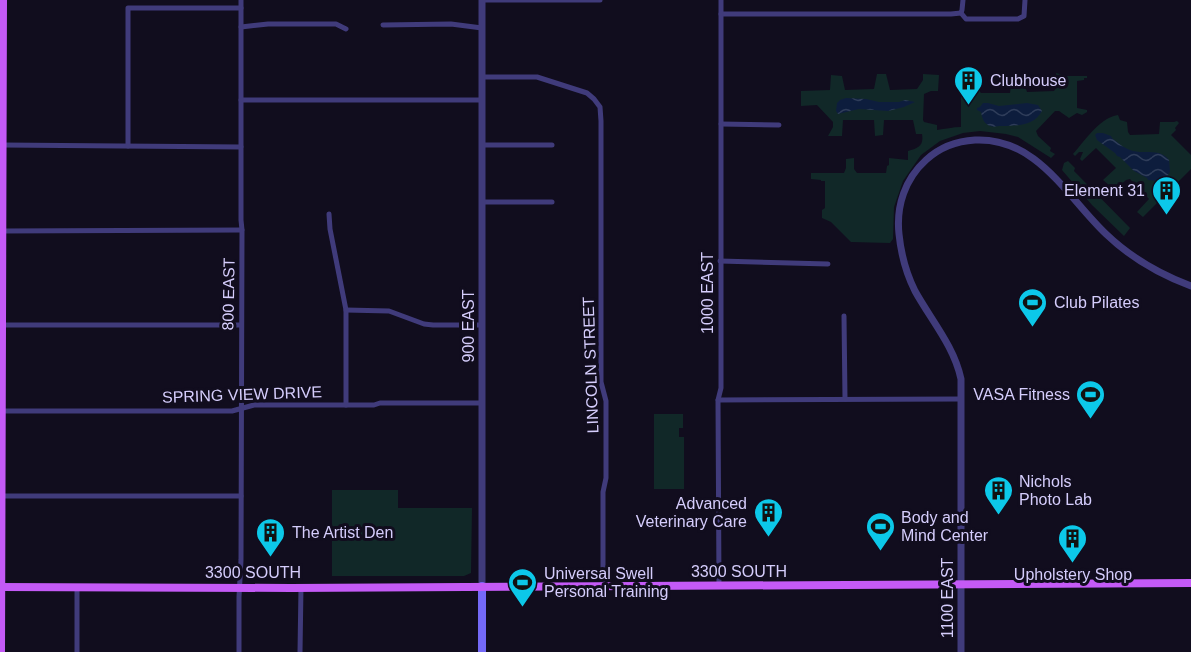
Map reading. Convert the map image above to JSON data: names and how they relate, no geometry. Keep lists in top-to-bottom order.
{
  "streets": {
    "main road": ["900 EAST", "3300 SOUTH"],
    "street": [
      "1000 EAST",
      "800 EAST",
      "LINCOLN STREET",
      "SPRING VIEW DRIVE",
      "1100 EAST"
    ]
  },
  "crossings": [
    ["1000 EAST", "3300 SOUTH"],
    ["800 EAST", "SPRING VIEW DRIVE"],
    ["800 EAST", "3300 SOUTH"],
    ["900 EAST", "LINCOLN STREET"],
    ["900 EAST", "SPRING VIEW DRIVE"],
    ["900 EAST", "3300 SOUTH"],
    ["LINCOLN STREET", "3300 SOUTH"],
    ["3300 SOUTH", "1100 EAST"]
  ],
  "places": {
    "building": [
      "Clubhouse",
      "Element 31",
      "Nichols Photo Lab",
      "Advanced Veterinary Care",
      "The Artist Den",
      "Upholstery Shop"
    ],
    "sports": [
      "Club Pilates",
      "VASA Fitness",
      "Body and Mind Center",
      "Universal Swell Personal Training"
    ]
  }
}
